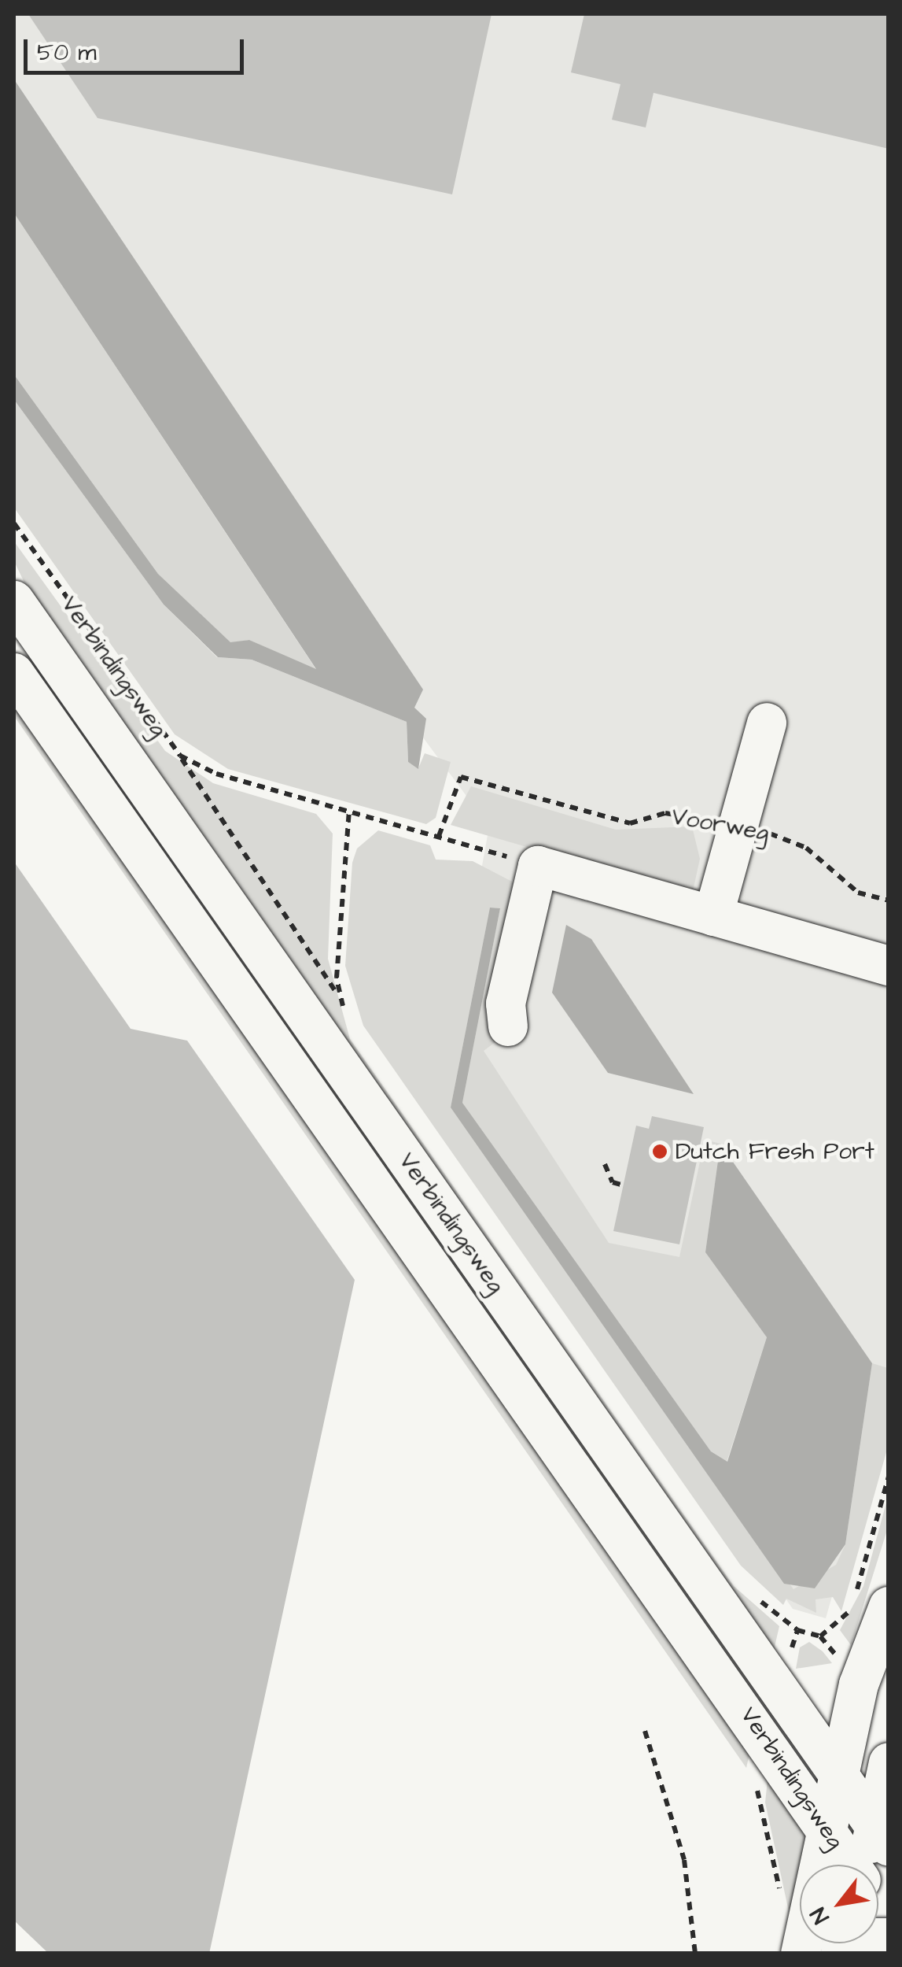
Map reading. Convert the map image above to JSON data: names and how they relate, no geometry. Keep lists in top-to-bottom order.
{
  "streets": {
    "street": ["Verbindingsweg"],
    "path": ["Voorweg"]
  },
  "places": ["Dutch Fresh Port"],
  "scale_bar": "50 m",
  "north": "bottom left"
}
